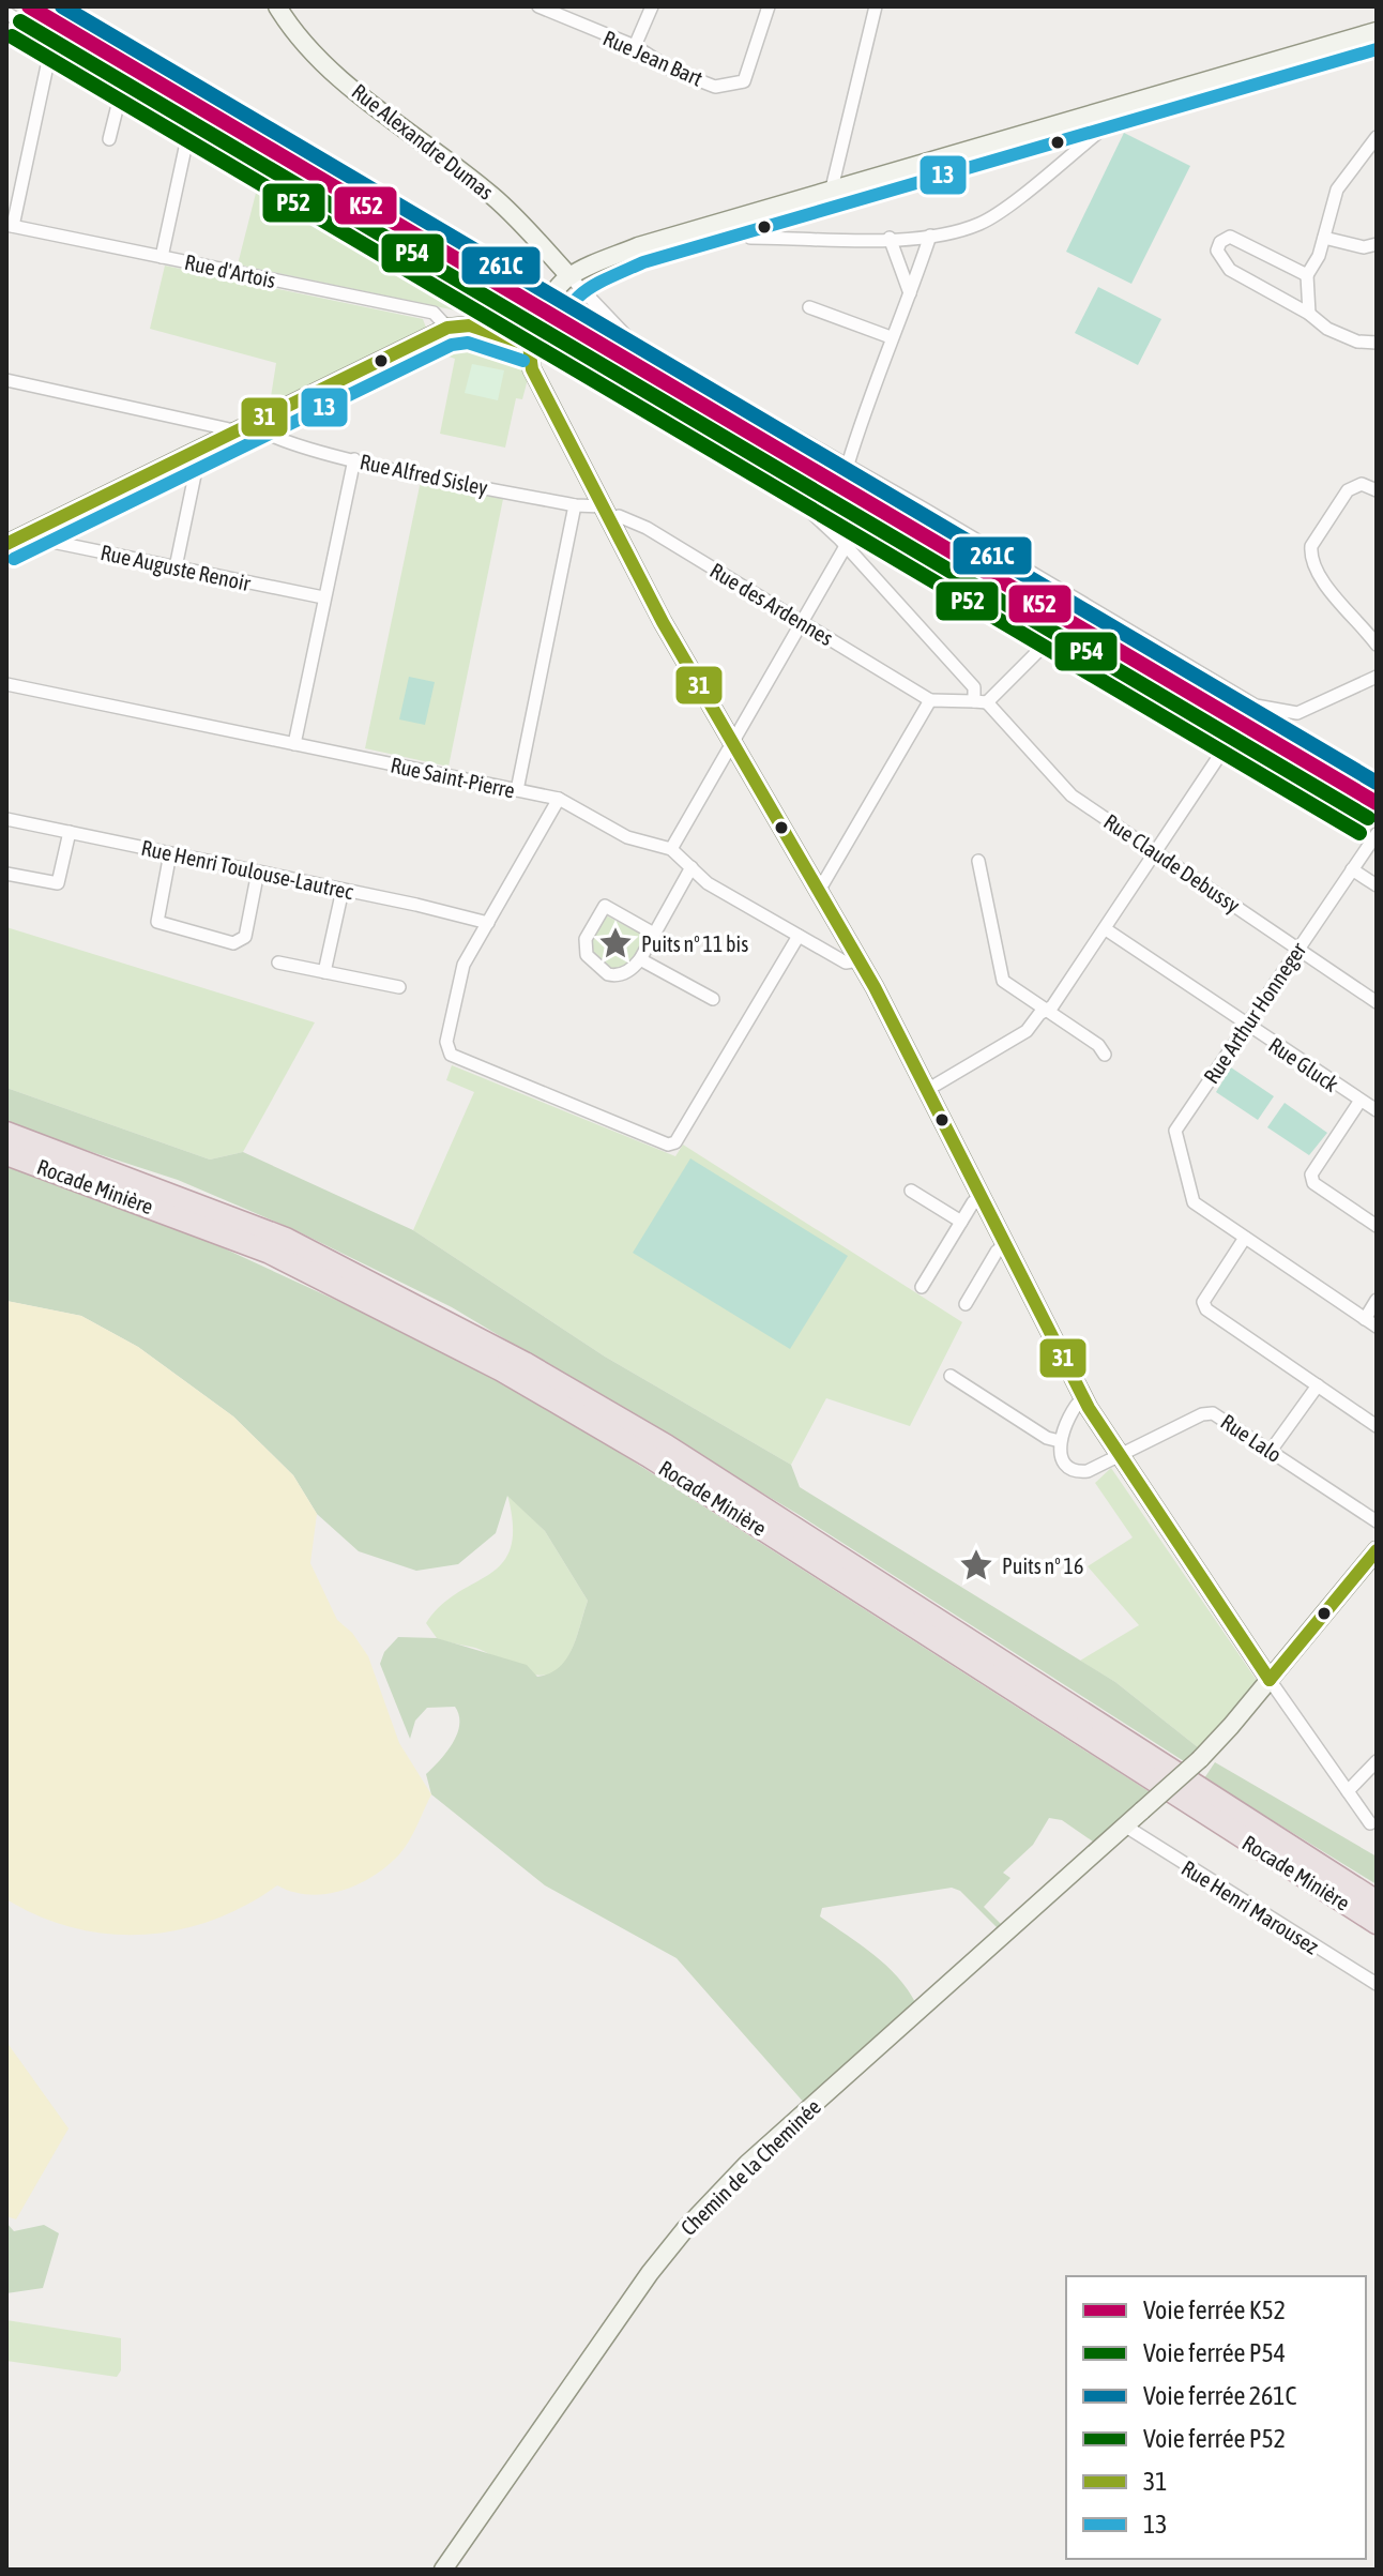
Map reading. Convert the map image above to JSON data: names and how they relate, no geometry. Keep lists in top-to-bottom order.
{
  "streets": {
    "highway": ["Rocade Minière"],
    "street": [
      "Rue Jean Bart",
      "Rue Alexandre Dumas",
      "Rue d'Artois",
      "Rue Alfred Sisley",
      "Rue Auguste Renoir",
      "Rue des Ardennes",
      "Rue Saint-Pierre",
      "Rue Claude Debussy",
      "Rue Henri Toulouse-Lautrec",
      "Rue Arthur Honneger",
      "Rue Gluck",
      "Rue Lalo",
      "Rue Henri Marousez",
      "Chemin de la Cheminée"
    ]
  },
  "crossings": [
    ["Rue Alfred Sisley", "Rue des Ardennes"],
    ["Rue Claude Debussy", "Rue Arthur Honneger"],
    ["Rue Arthur Honneger", "Rue Gluck"],
    ["Rue Henri Marousez", "Chemin de la Cheminée"]
  ],
  "places": {
    "place": ["Puits n° 11 bis", "Puits n° 16"]
  },
  "lines": [
    "rail line K52",
    "rail line 261C",
    "rail line P54",
    "rail line P52",
    "transit line 13",
    "transit line 31"
  ],
  "legend": [
    "Voie ferrée K52",
    "Voie ferrée P54",
    "Voie ferrée 261C",
    "Voie ferrée P52",
    "31",
    "13"
  ]
}
